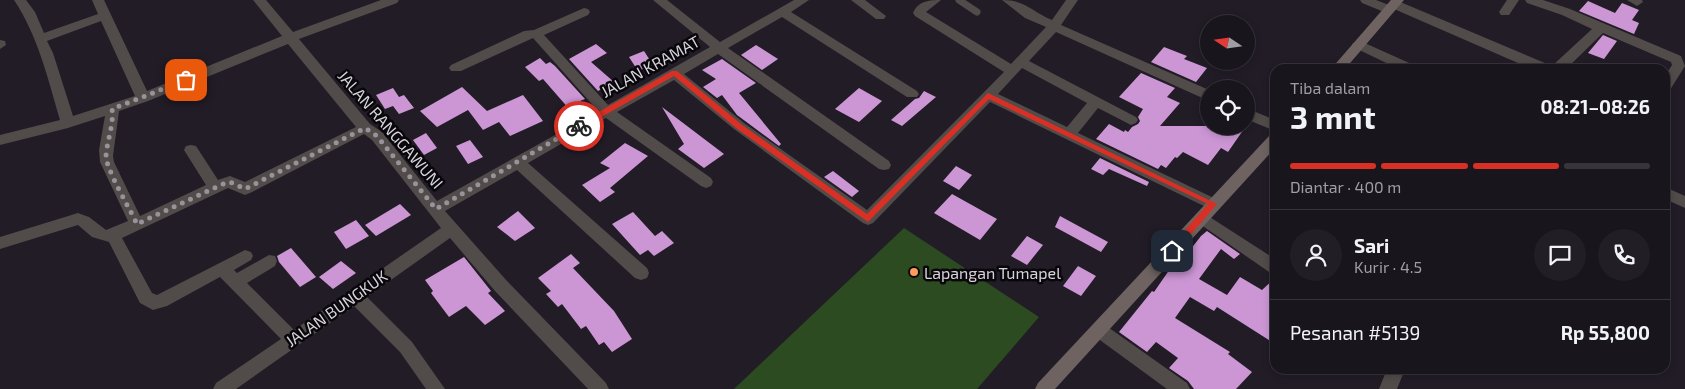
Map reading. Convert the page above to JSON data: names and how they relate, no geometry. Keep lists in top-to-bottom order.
{
  "streets": {
    "street": ["JALAN KRAMAT", "JALAN RANGGAWUNI", "JALAN BUNGKUK"]
  },
  "crossings": [
    ["JALAN KRAMAT", "JALAN RANGGAWUNI"],
    ["JALAN RANGGAWUNI", "JALAN BUNGKUK"]
  ],
  "places": ["Lapangan Tumapel"],
  "north": "left",
  "page": {
    "heading": ["3 mnt", "Tiba dalam", "08:21–08:26"],
    "panel": [
      "Sari",
      "Kurir · 4.5",
      "Pesanan #5139",
      "Rp 55,800"
    ],
    "bar": "Diantar · 400 m"
  }
}
